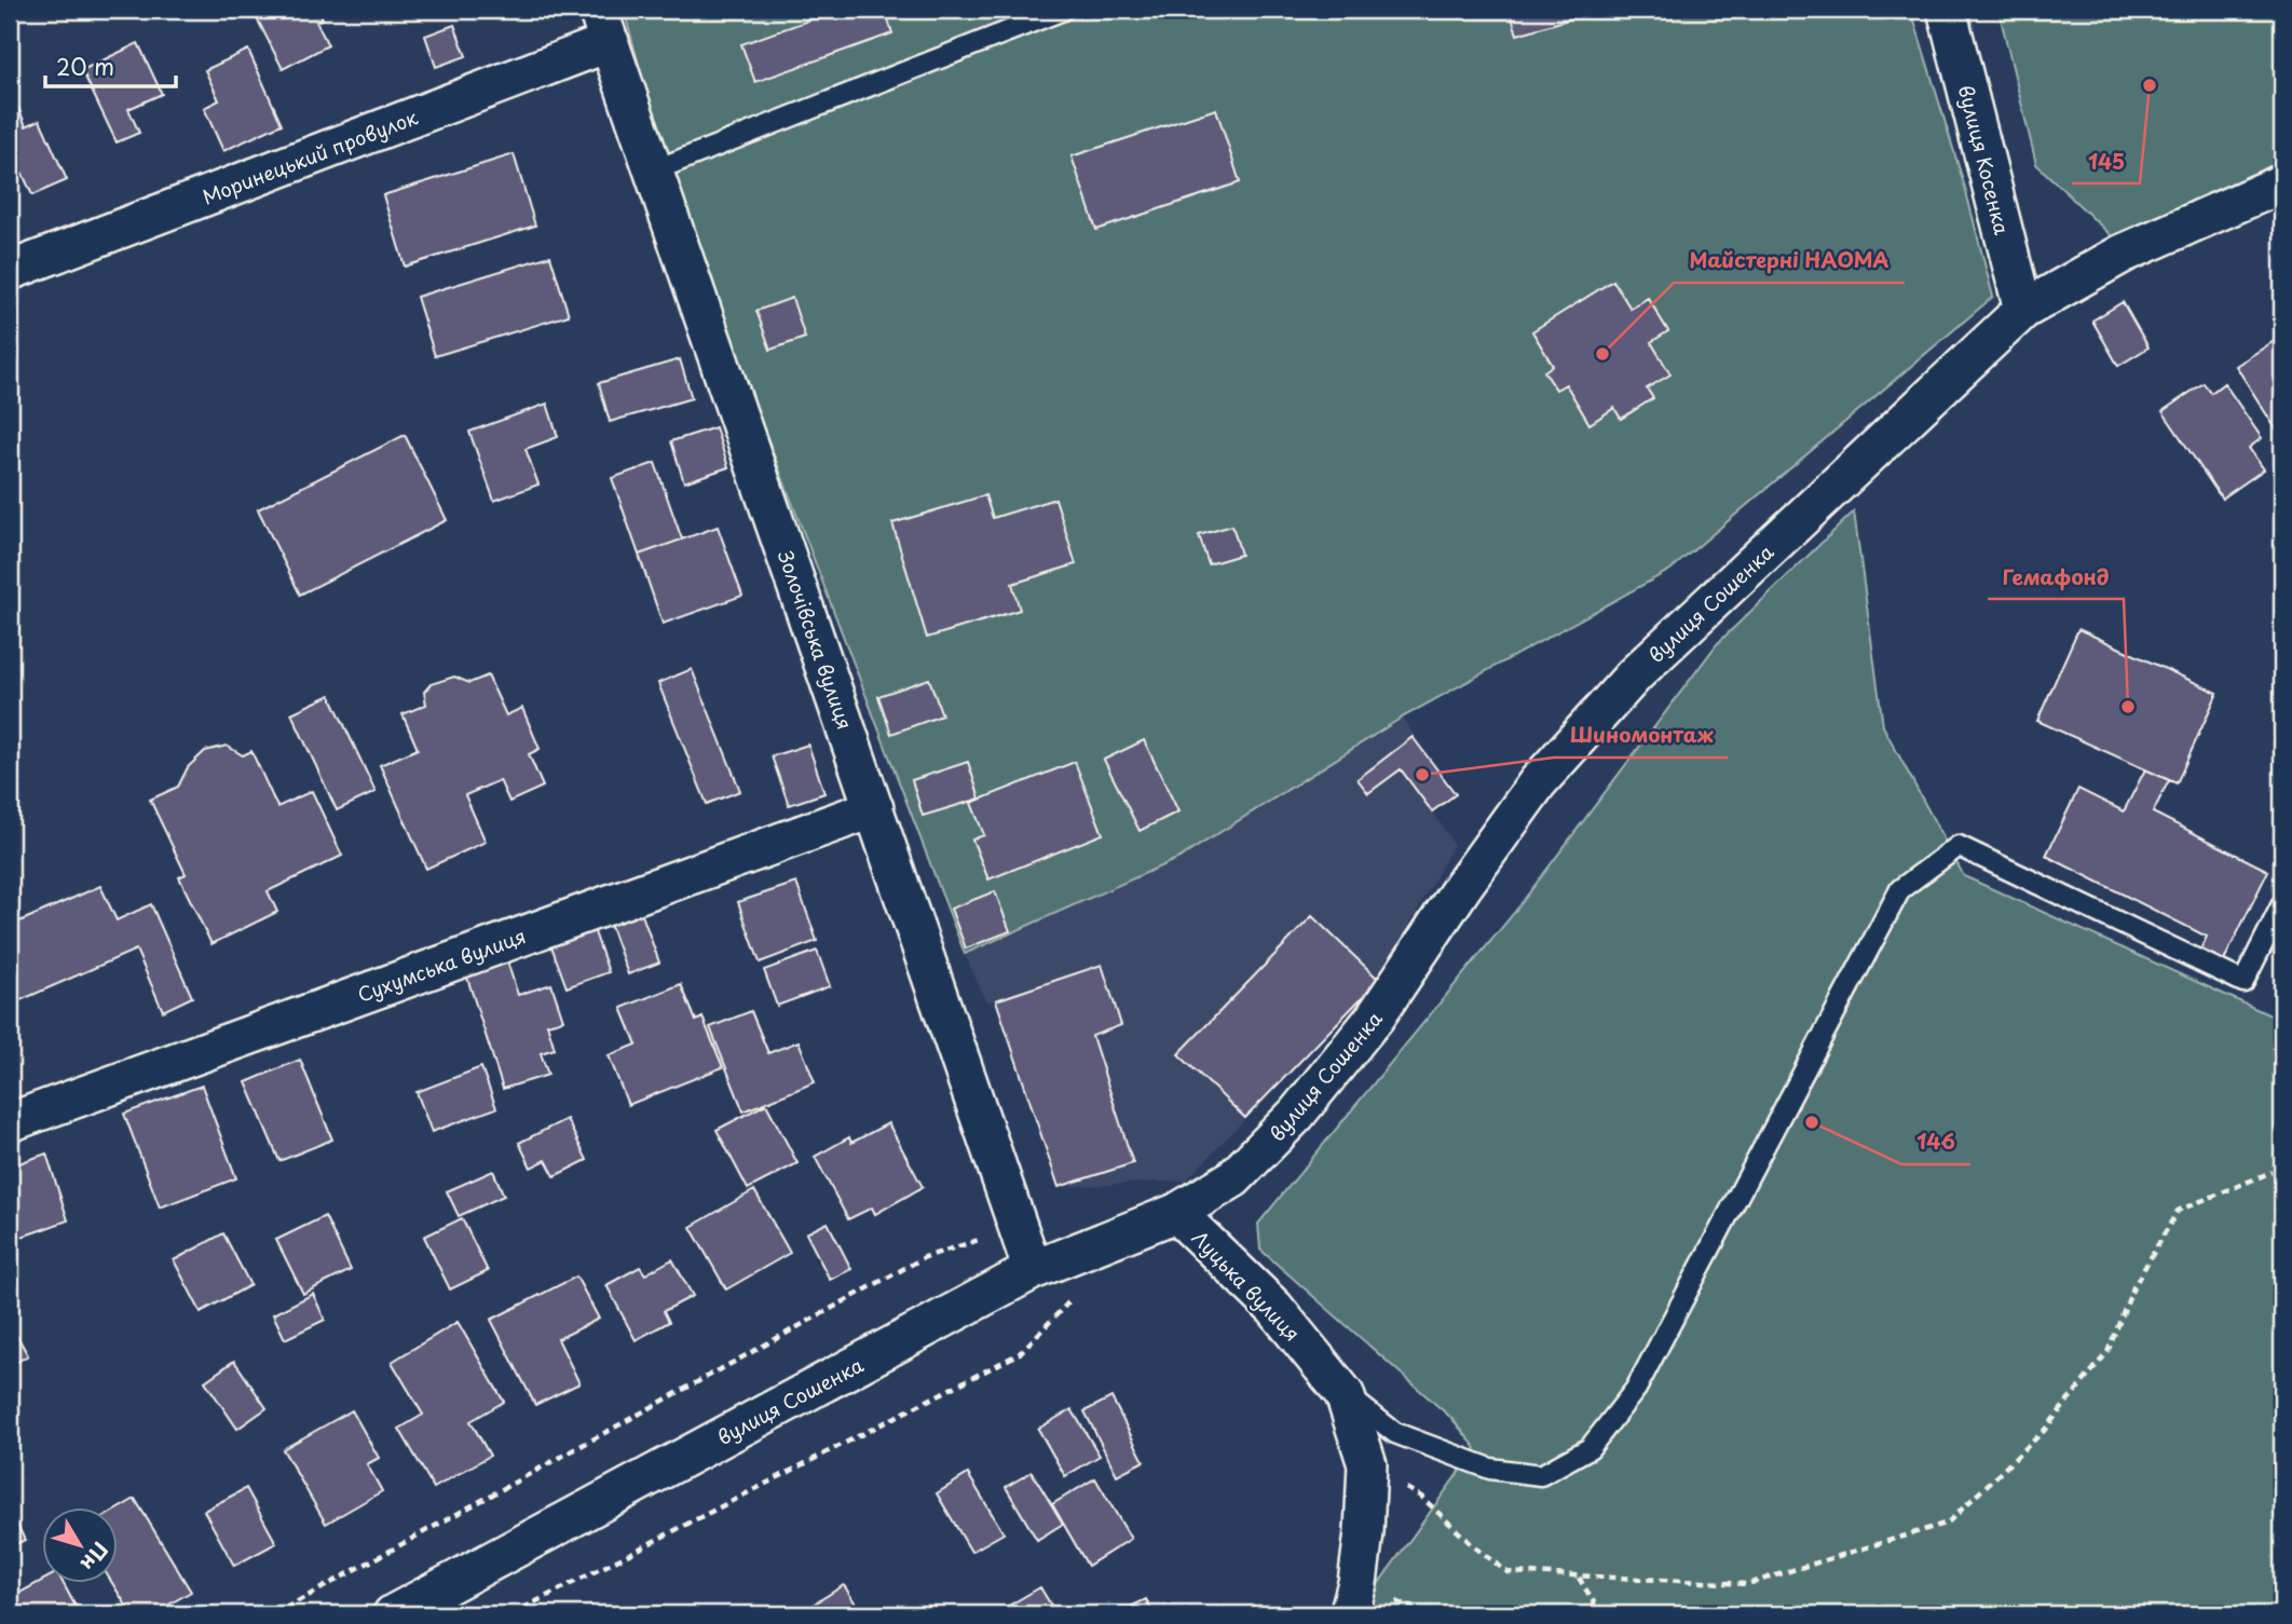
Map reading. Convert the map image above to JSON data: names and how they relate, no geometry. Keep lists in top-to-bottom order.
{
  "streets": {
    "street": [
      "Моринецький провулок",
      "вулиця Косенка",
      "вулиця Сошенка",
      "Золочівська вулиця",
      "Сухумська вулиця",
      "Луцька вулиця"
    ]
  },
  "crossings": [
    ["Моринецький провулок", "Золочівська вулиця"],
    ["вулиця Косенка", "вулиця Сошенка"],
    ["вулиця Сошенка", "Золочівська вулиця"],
    ["вулиця Сошенка", "Луцька вулиця"],
    ["Золочівська вулиця", "Сухумська вулиця"]
  ],
  "places": [
    "145",
    "Майстерні НАОМА",
    "Гемафонд",
    "Шиномонтаж",
    "146"
  ],
  "scale_bar": "20 m",
  "north": "bottom right"
}
